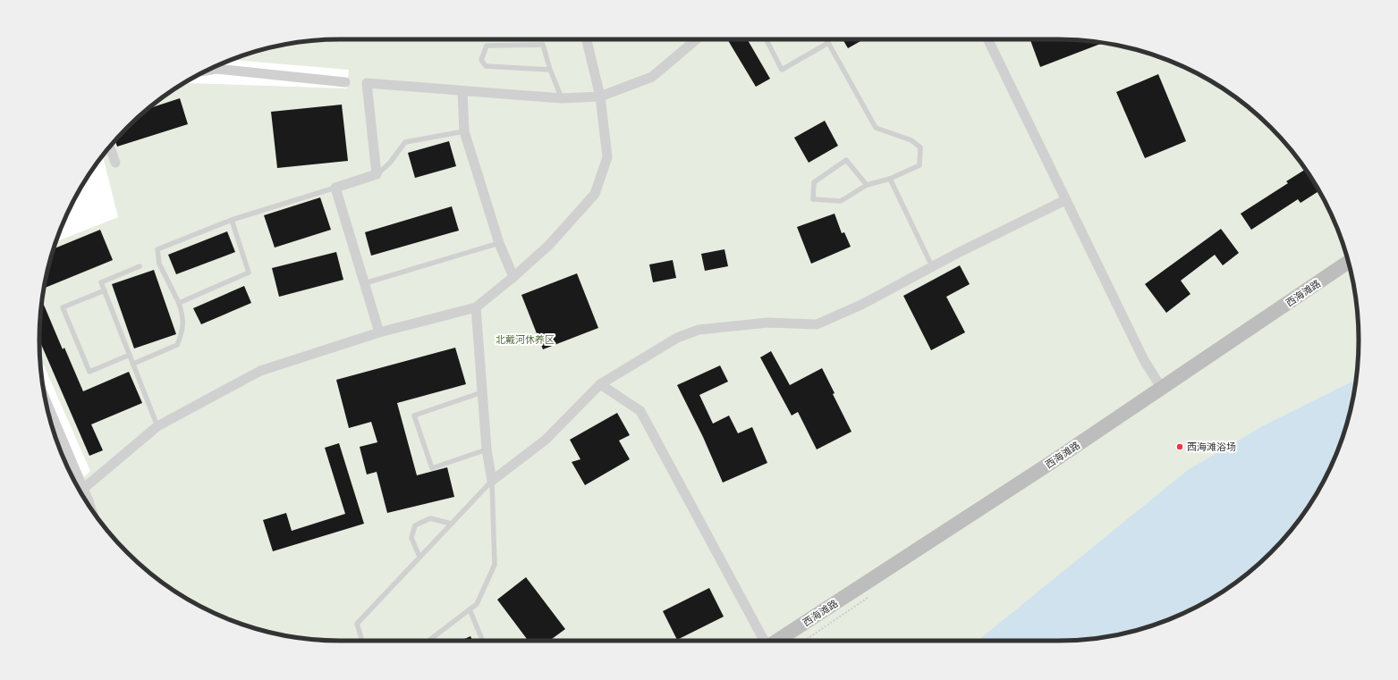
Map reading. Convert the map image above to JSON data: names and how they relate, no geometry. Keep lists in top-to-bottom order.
{
  "streets": {
    "main road": ["西海滩路"]
  },
  "parks": ["北戴河休养区"],
  "places": ["西海滩浴场"]
}
